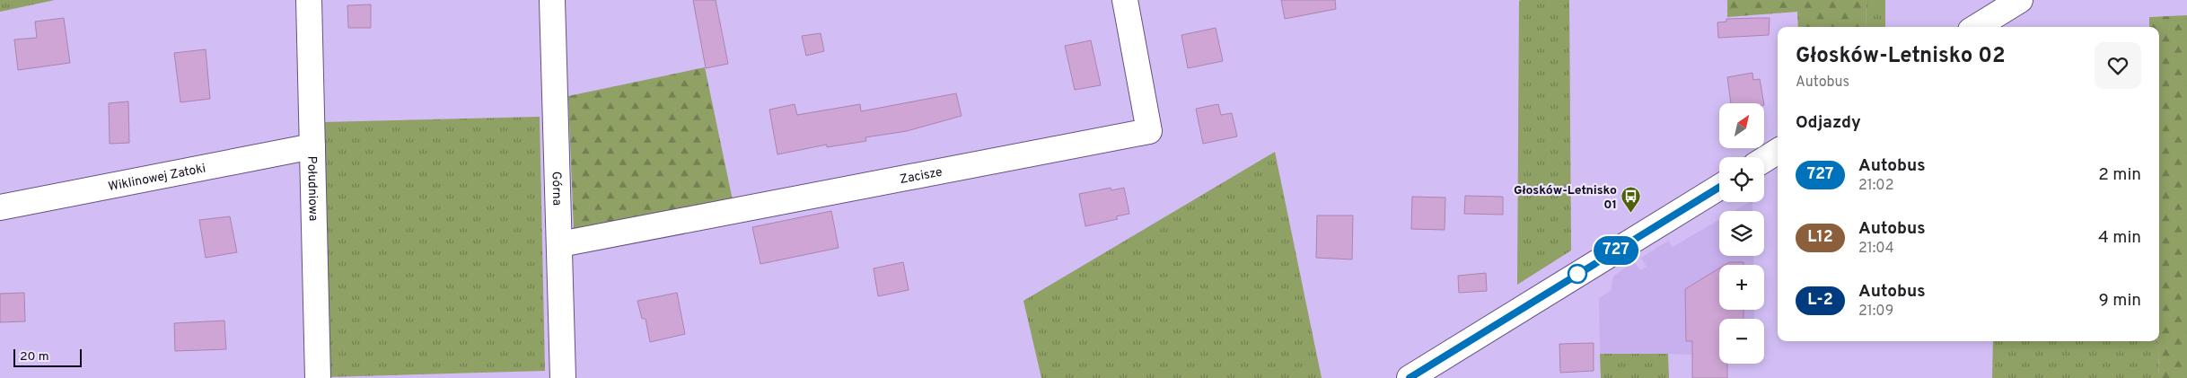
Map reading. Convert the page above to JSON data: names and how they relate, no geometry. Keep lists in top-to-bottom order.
{
  "streets": {
    "street": [
      "Zacisze",
      "Wiklinowej Zatoki",
      "Górna",
      "Południowa"
    ]
  },
  "crossings": [
    ["Zacisze", "Górna"],
    ["Wiklinowej Zatoki", "Południowa"]
  ],
  "places": {
    "bus stop": ["Głosków-Letnisko 01"]
  },
  "lines": ["bus line 727"],
  "scale_bar": "20 m",
  "north": "top right",
  "page": {
    "on_map": "727",
    "heading": [
      ["Głosków-Letnisko 02", "Autobus"],
      "Odjazdy"
    ],
    "map_buttons": ["+", "−"],
    "list": [
      {
        "mark": "727",
        "name": "Autobus",
        "note": "21:02",
        "value": "2 min"
      },
      {
        "mark": "L12",
        "name": "Autobus",
        "note": "21:04",
        "value": "4 min"
      },
      {
        "mark": "L-2",
        "name": "Autobus",
        "note": "21:09",
        "value": "9 min"
      }
    ],
    "scale": "20 m"
  }
}
